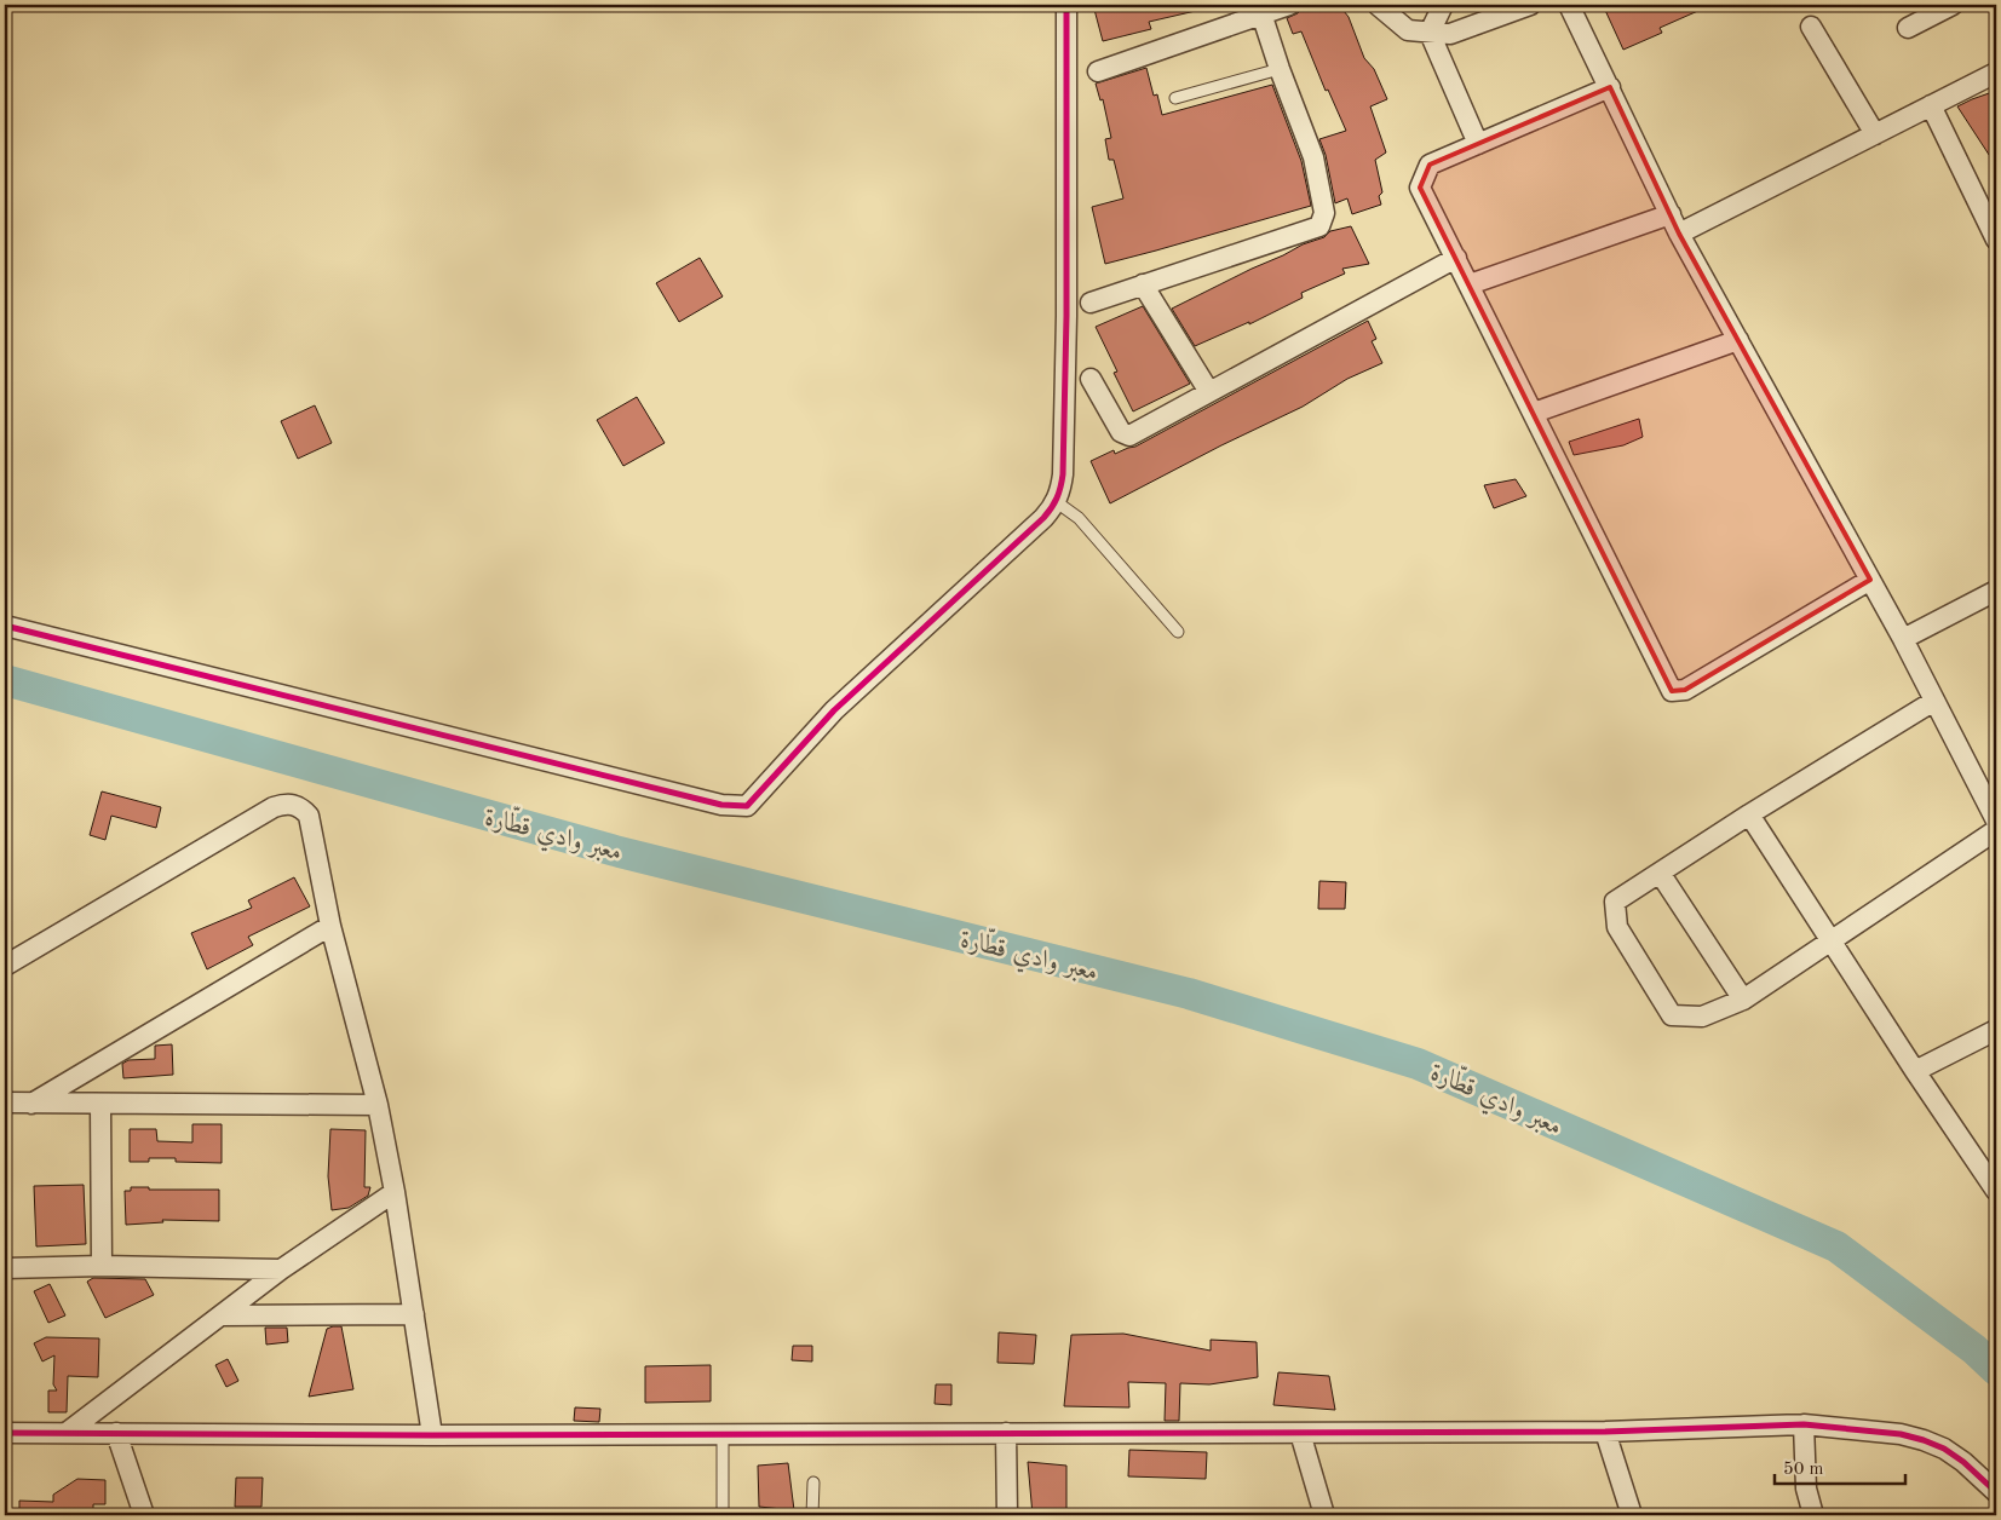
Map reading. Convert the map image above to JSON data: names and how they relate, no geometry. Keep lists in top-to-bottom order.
{
  "water": ["معبر وادي قطّارة"],
  "scale_bar": "50 m"
}
